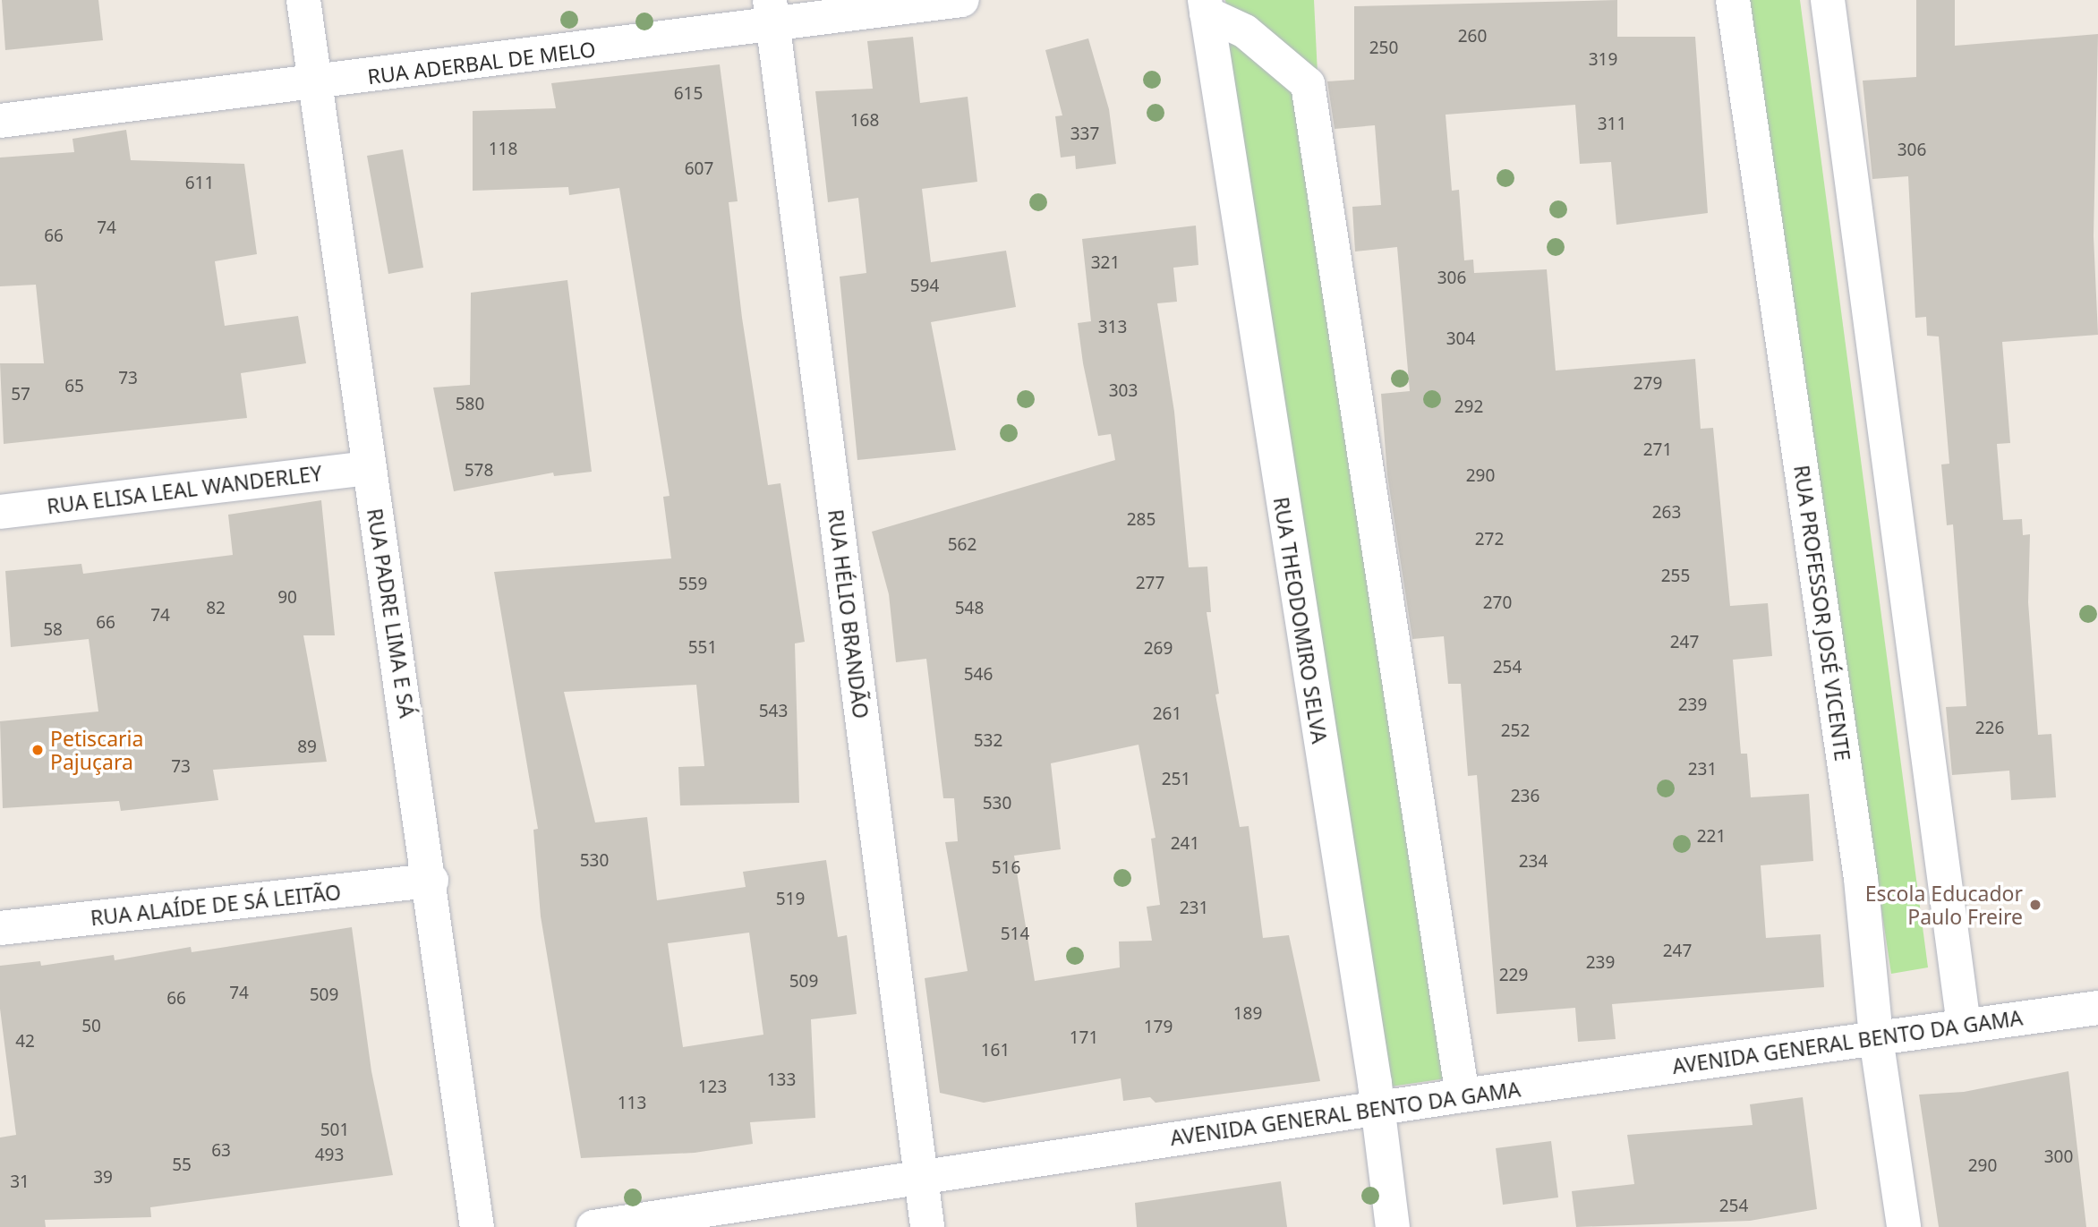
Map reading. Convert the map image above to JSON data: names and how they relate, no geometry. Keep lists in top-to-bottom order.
{
  "streets": {
    "street": [
      "RUA ADERBAL DE MELO",
      "RUA ELISA LEAL WANDERLEY",
      "RUA PADRE LIMA E SÁ",
      "RUA PROFESSOR JOSÉ VICENTE",
      "RUA HÉLIO BRANDÃO",
      "RUA THEODOMIRO SELVA",
      "RUA ALAÍDE DE SÁ LEITÃO",
      "AVENIDA GENERAL BENTO DA GAMA"
    ]
  },
  "crossings": [
    ["RUA ADERBAL DE MELO", "RUA PADRE LIMA E SÁ"],
    ["RUA ADERBAL DE MELO", "RUA HÉLIO BRANDÃO"],
    ["RUA ELISA LEAL WANDERLEY", "RUA PADRE LIMA E SÁ"],
    ["RUA PADRE LIMA E SÁ", "RUA ALAÍDE DE SÁ LEITÃO"],
    ["RUA PROFESSOR JOSÉ VICENTE", "AVENIDA GENERAL BENTO DA GAMA"],
    ["RUA HÉLIO BRANDÃO", "AVENIDA GENERAL BENTO DA GAMA"],
    ["RUA THEODOMIRO SELVA", "AVENIDA GENERAL BENTO DA GAMA"]
  ],
  "places": ["Petiscaria Pajuçara", "Escola Educador Paulo Freire"],
  "house_numbers": [
    "260",
    "250",
    "319",
    "615",
    "168",
    "311",
    "337",
    "118",
    "306",
    "607",
    "611",
    "74",
    "66",
    "321",
    "306",
    "594",
    "313",
    "304",
    "73",
    "279",
    "65",
    "303",
    "57",
    "580",
    "292",
    "271",
    "578",
    "290",
    "263",
    "285",
    "272",
    "562",
    "255",
    "277",
    "559",
    "90",
    "270",
    "82",
    "548",
    "74",
    "66",
    "58",
    "247",
    "551",
    "269",
    "254",
    "546",
    "239",
    "543",
    "261",
    "226",
    "252",
    "532",
    "89",
    "73",
    "231",
    "251",
    "236",
    "530",
    "221",
    "241",
    "530",
    "234",
    "516",
    "519",
    "231",
    "514",
    "247",
    "239",
    "229",
    "509",
    "74",
    "509",
    "66",
    "189",
    "50",
    "179",
    "171",
    "42",
    "161",
    "133",
    "123",
    "113",
    "501",
    "63",
    "493",
    "300",
    "55",
    "290",
    "39",
    "31",
    "254"
  ]
}
